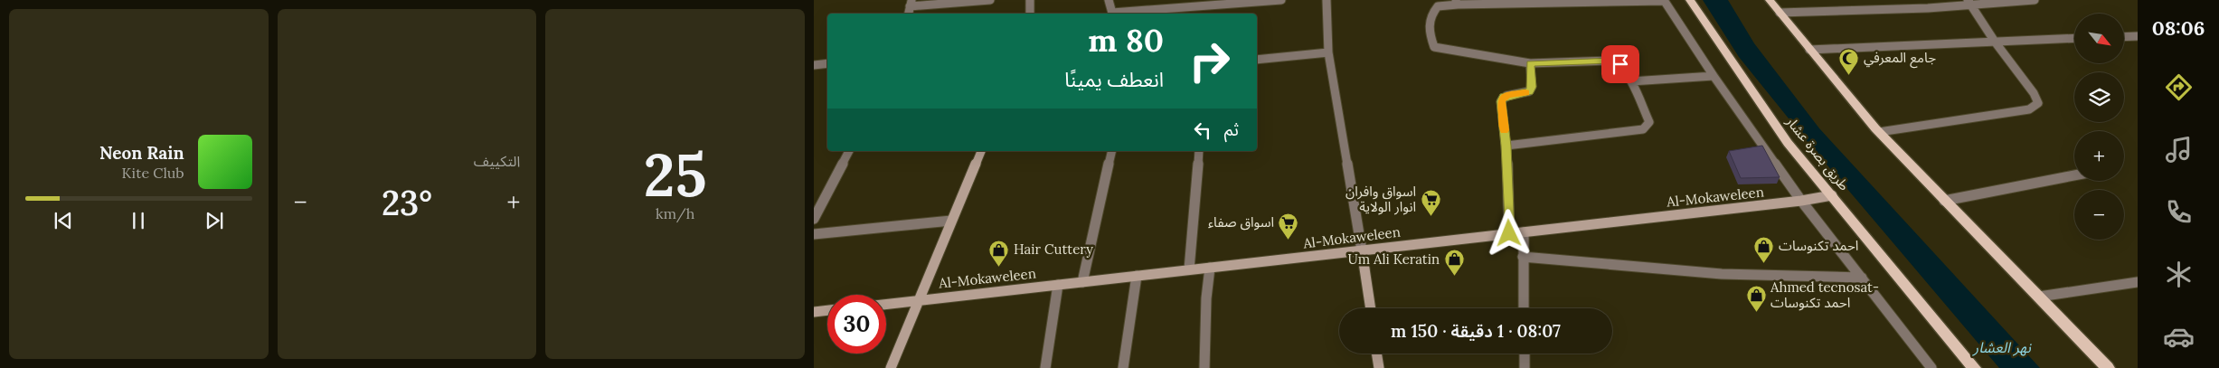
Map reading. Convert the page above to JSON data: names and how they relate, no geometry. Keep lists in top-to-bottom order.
{
  "streets": {
    "main road": ["طريق بصرة عشار"],
    "street": ["Al-Mokaweleen"]
  },
  "crossings": [
    ["طريق بصرة عشار", "Al-Mokaweleen"]
  ],
  "water": ["نهر العشار"],
  "places": {
    "mosque": ["جامع المعرفي"],
    "supermarket": ["اسواق وافران انوار الولاية", "اسواق صفاء"],
    "shop": [
      "احمد تكنوسات",
      "Hair Cuttery",
      "Um Ali Keratin",
      "Ahmed tecnosat- احمد تكنوسات"
    ]
  },
  "north": "bottom right",
  "page": {
    "tabs": "08:06",
    "tile": [
      ["25", "km/h"],
      "التكييف"
    ],
    "map_buttons": ["+", "−"],
    "turn": ["80 m", "انعطف يمينًا"],
    "then": "ثم",
    "song": ["Neon Rain", "Kite Club"],
    "heat": ["−", "23°", "+"],
    "limit": "30",
    "trip": "08:07 · 1 دقيقة · 150 m"
  }
}
